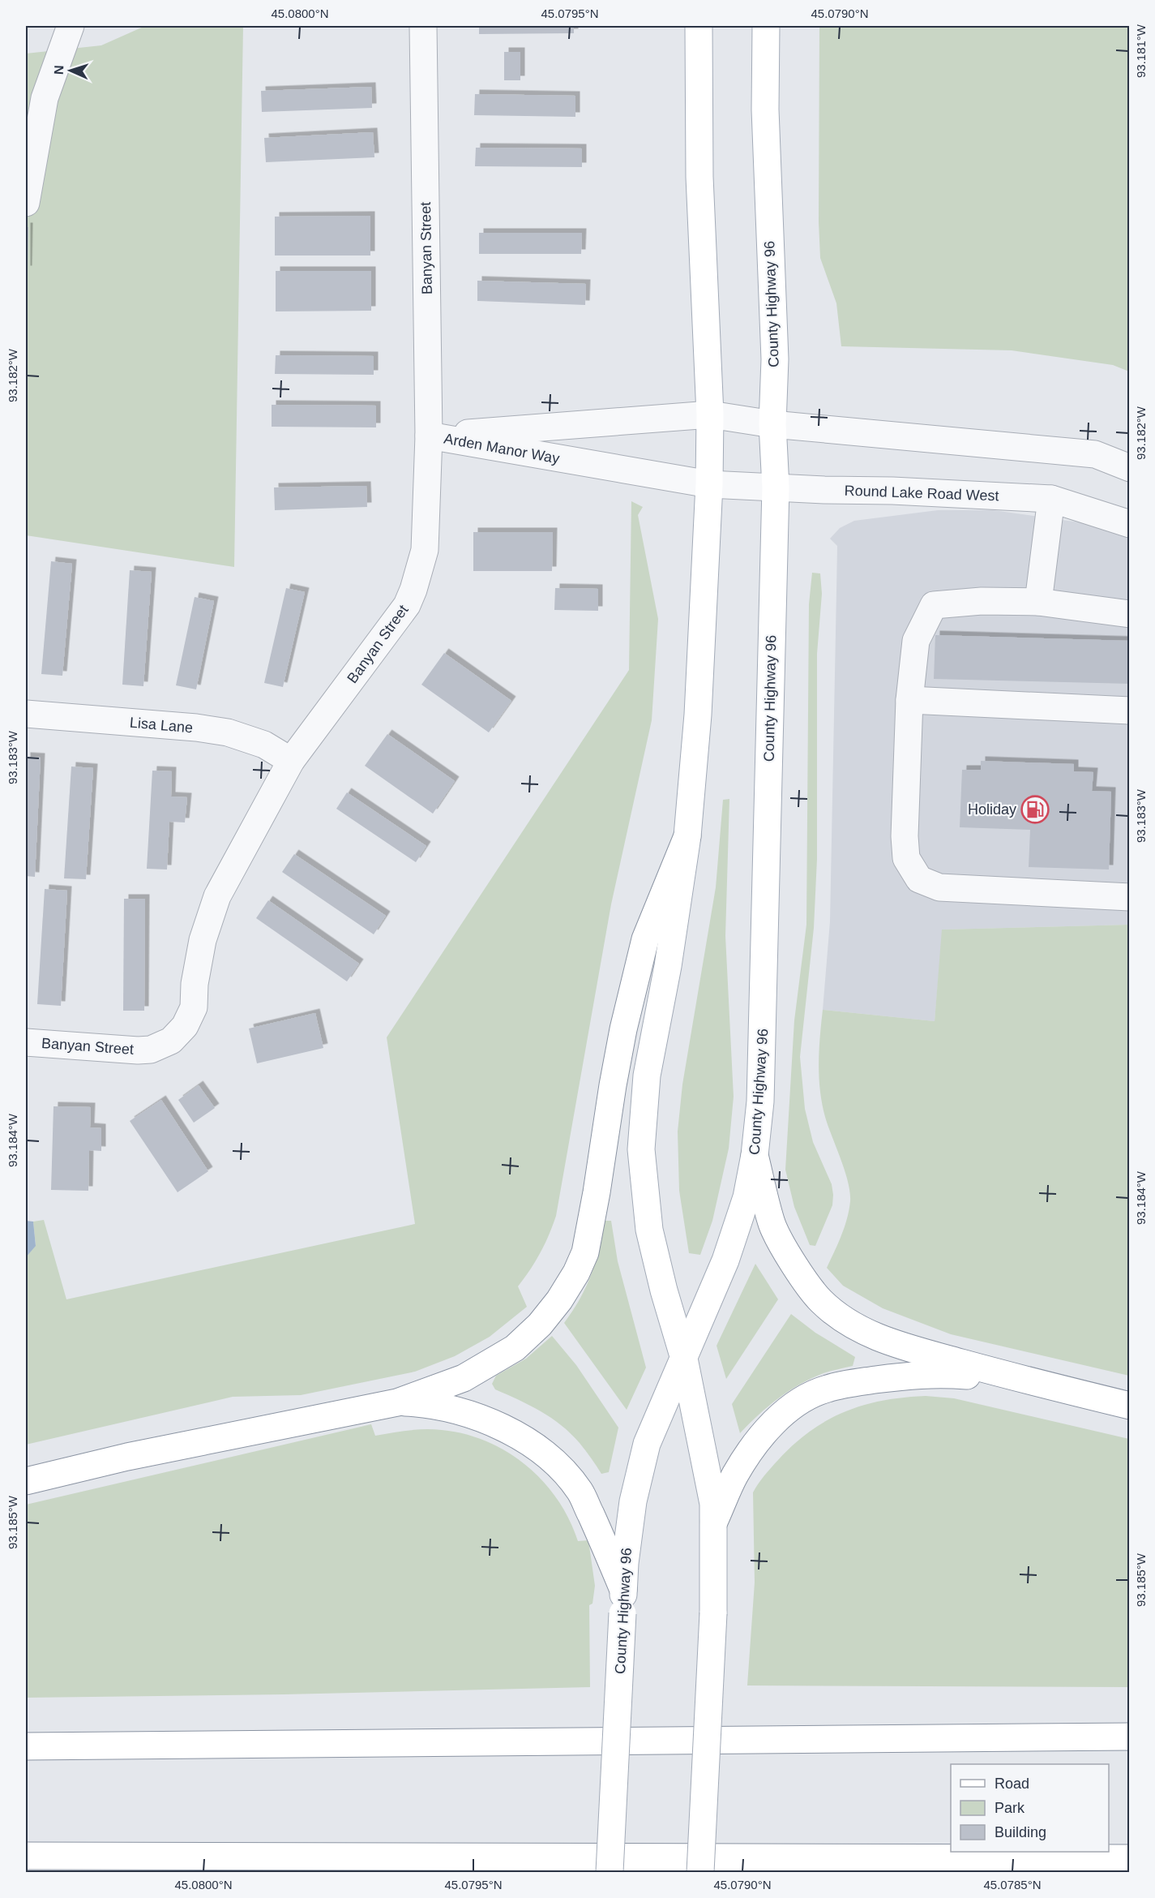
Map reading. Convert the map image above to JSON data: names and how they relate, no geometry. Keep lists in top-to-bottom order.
{
  "streets": {
    "main road": ["County Highway 96"],
    "street": [
      "Banyan Street",
      "Arden Manor Way",
      "Round Lake Road West",
      "Lisa Lane"
    ]
  },
  "crossings": [
    ["Banyan Street", "Arden Manor Way"],
    ["Banyan Street", "Lisa Lane"],
    ["County Highway 96", "Round Lake Road West"],
    ["Arden Manor Way", "Round Lake Road West"]
  ],
  "places": {
    "fuel station": ["Holiday"]
  },
  "legend": ["Road", "Park", "Building"],
  "north": "left",
  "coordinates": [
    "45.0800°N",
    "45.0795°N",
    "45.0790°N",
    "93.181°W",
    "93.182°W",
    "93.183°W",
    "93.184°W",
    "93.185°W",
    "45.0785°N"
  ]
}
